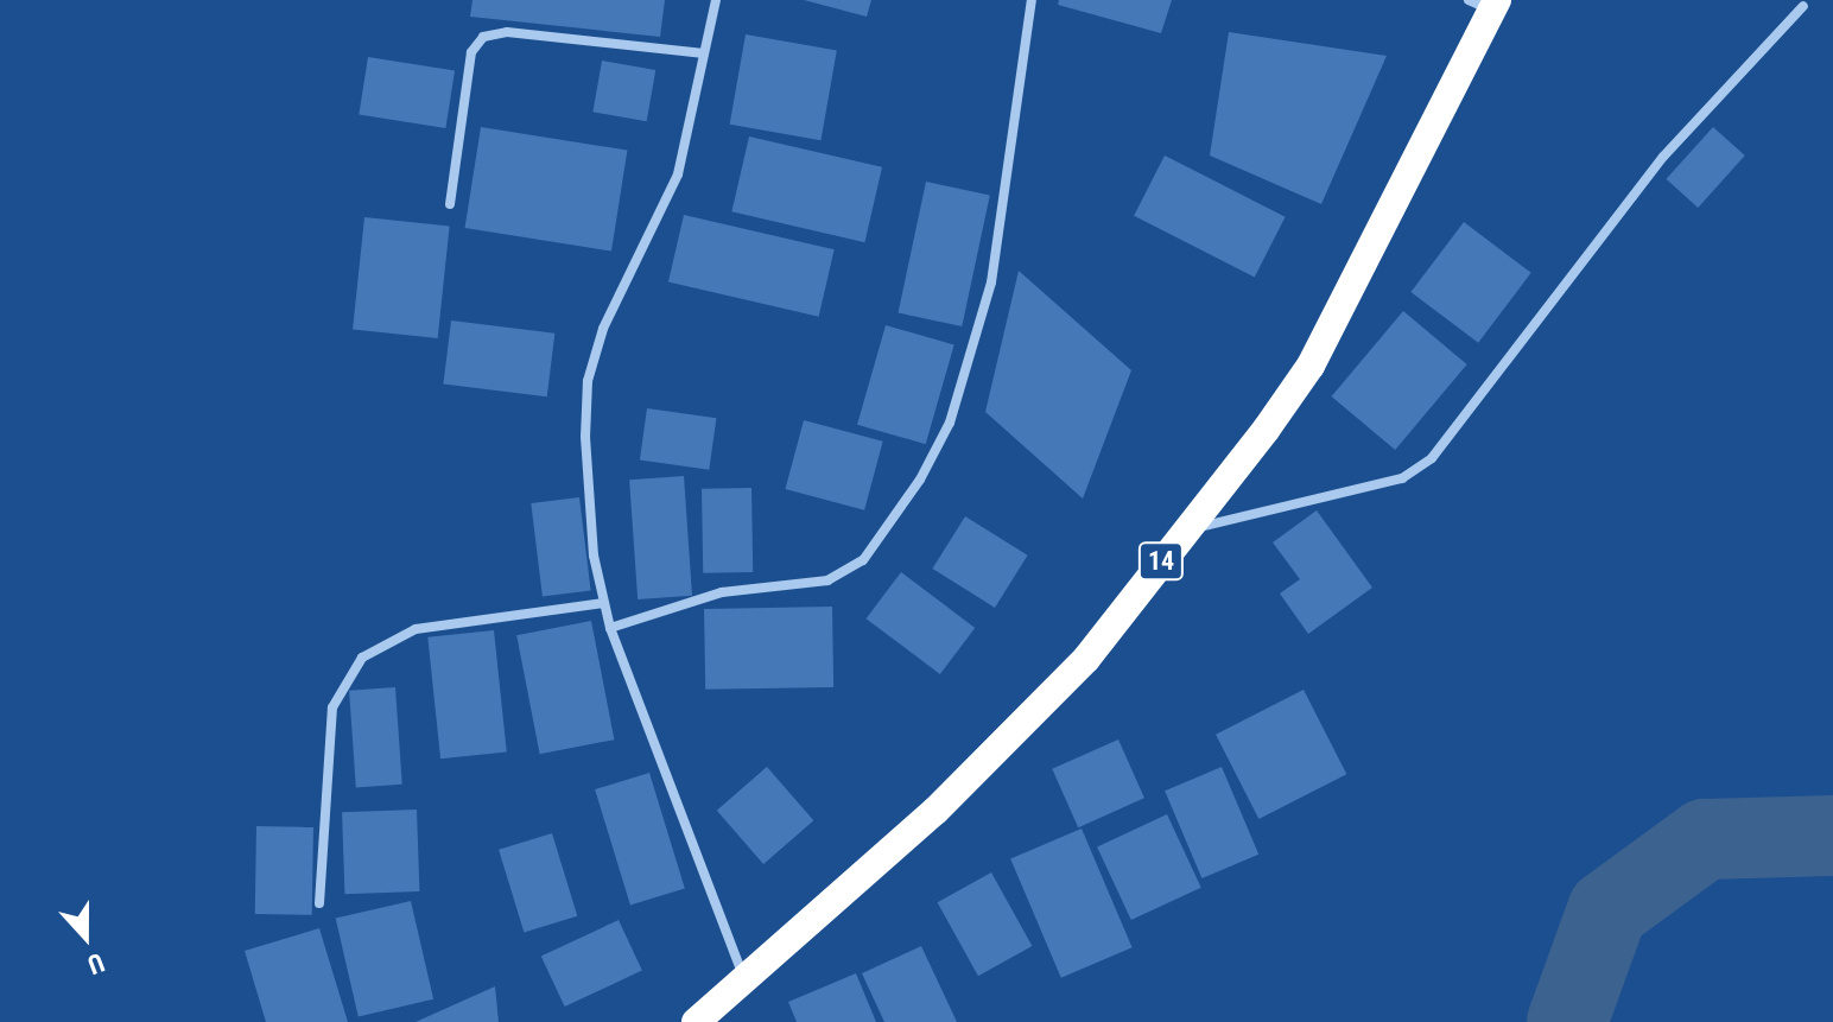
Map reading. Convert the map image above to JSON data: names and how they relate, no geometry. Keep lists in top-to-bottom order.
{
  "streets": {
    "highway": ["14"]
  },
  "north": "bottom"
}
